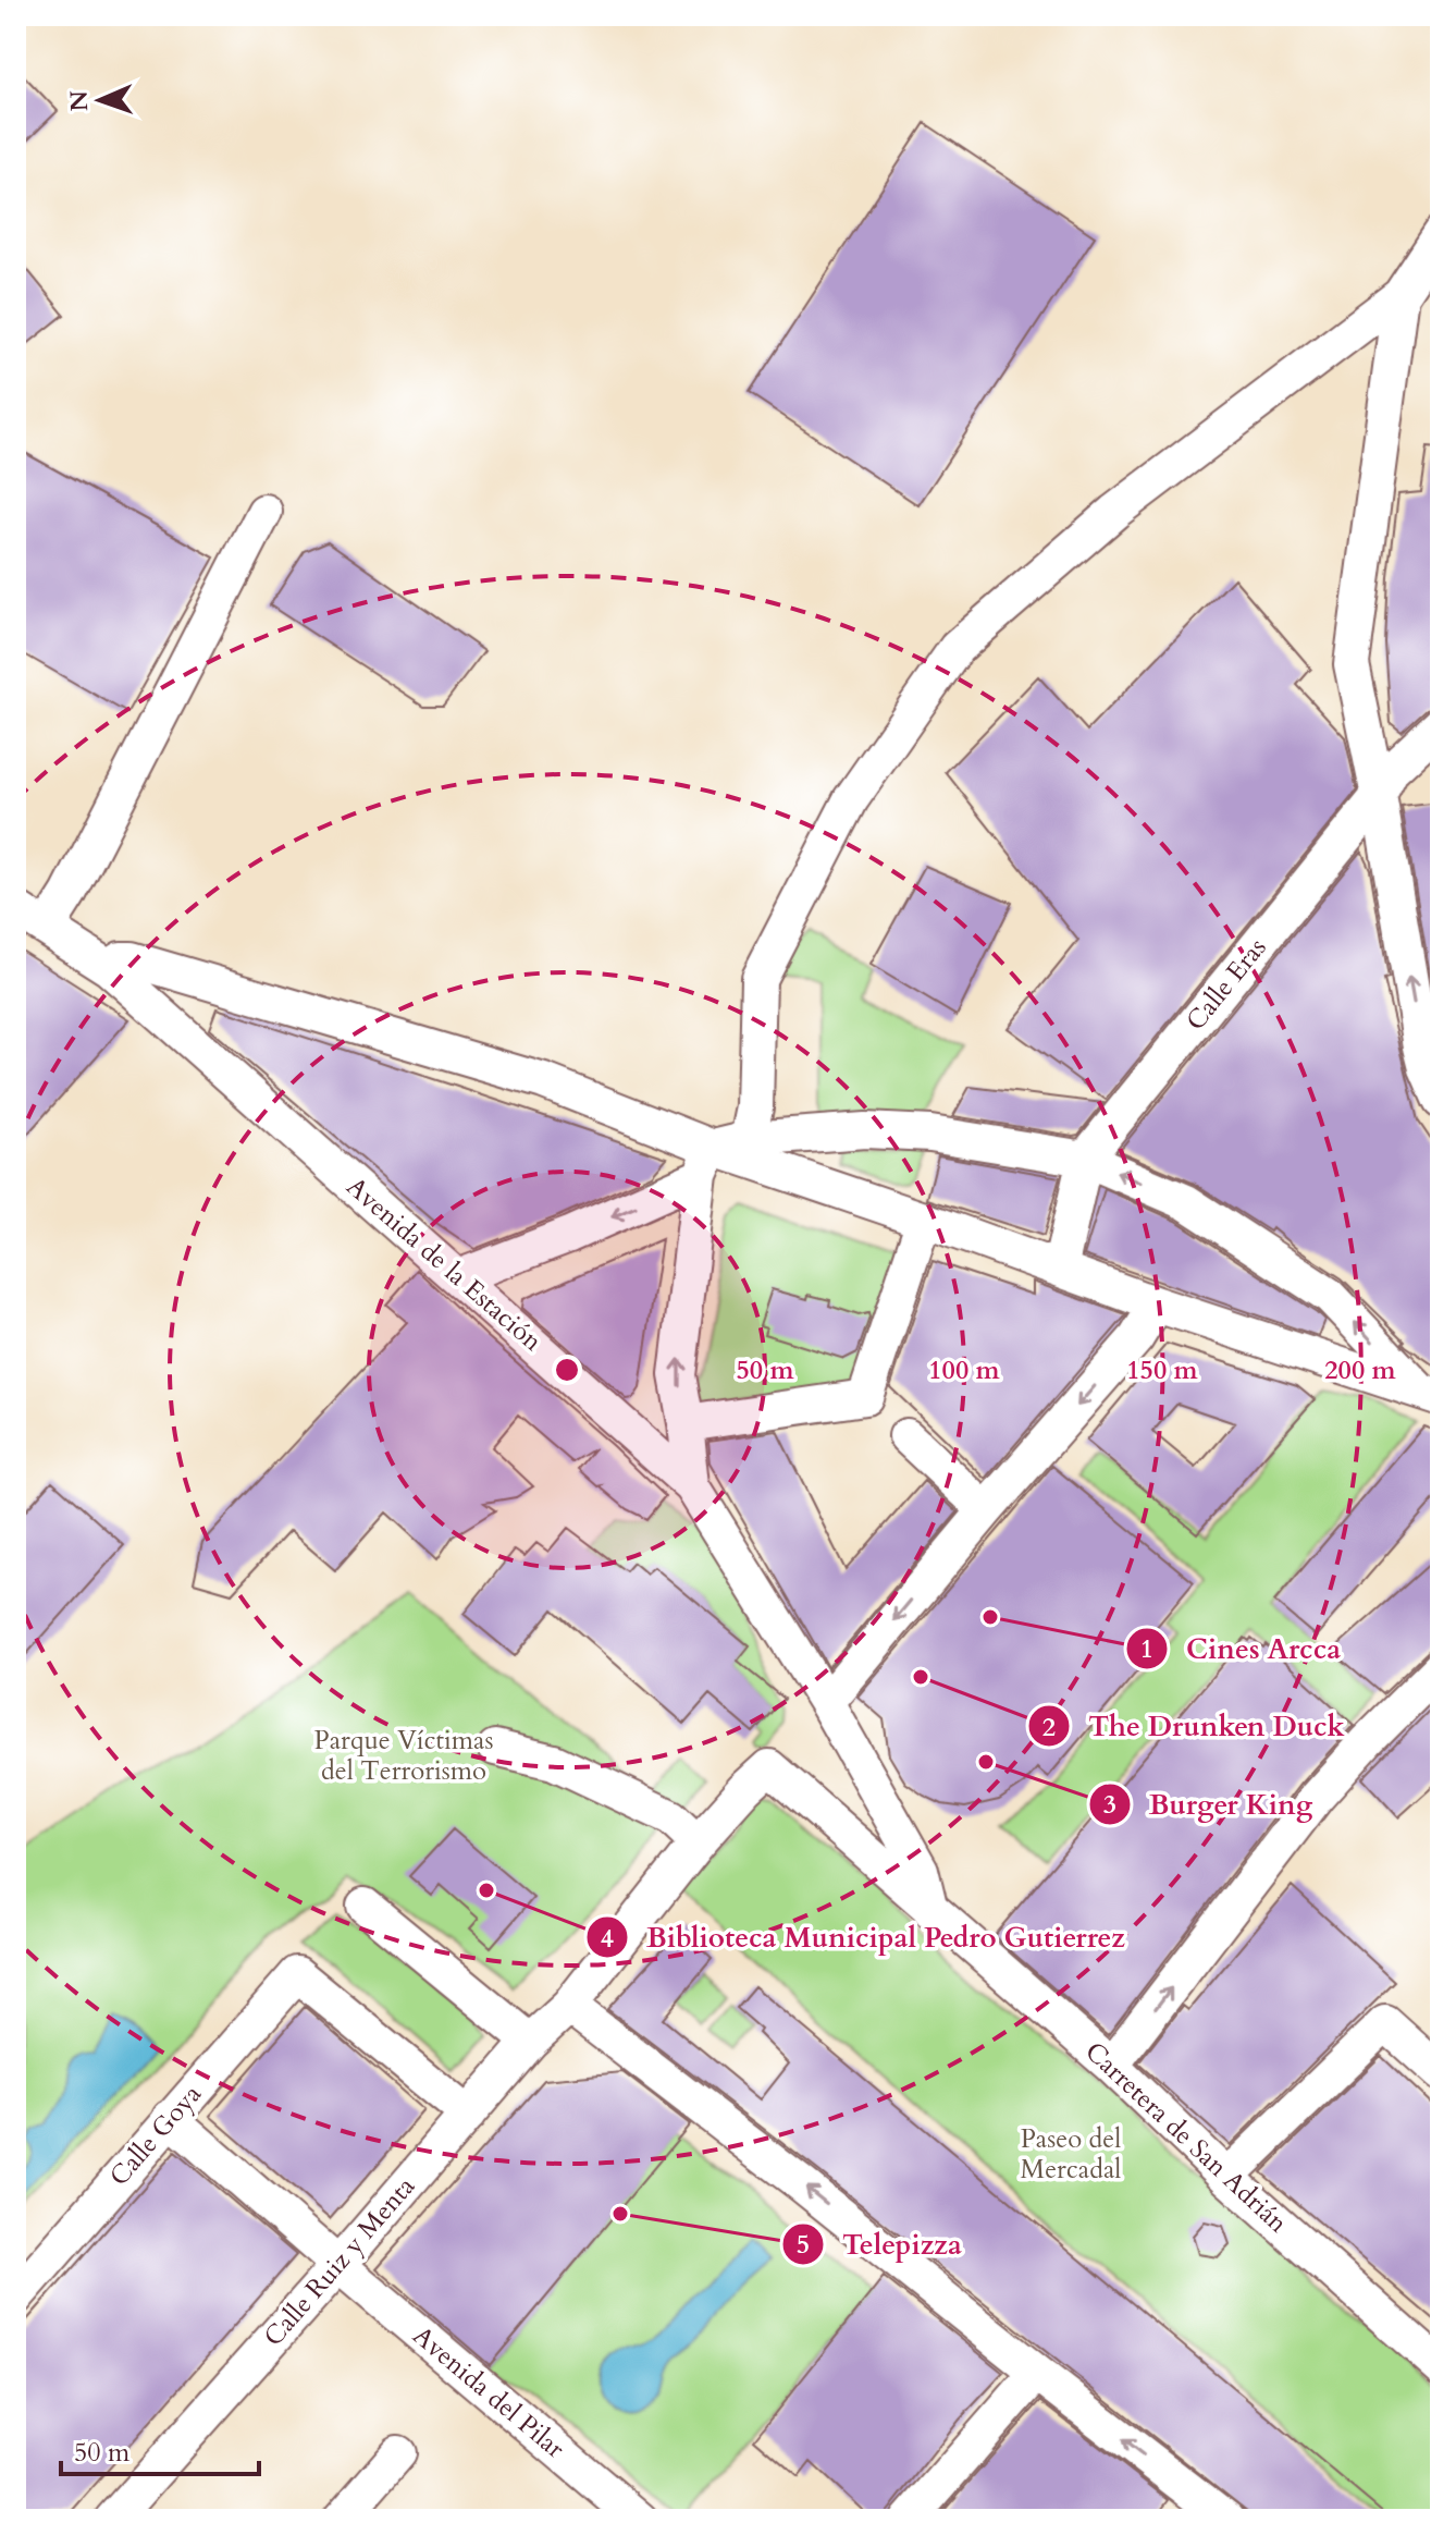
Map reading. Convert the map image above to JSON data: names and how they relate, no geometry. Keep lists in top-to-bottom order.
{
  "streets": {
    "street": [
      "Calle Eras",
      "Avenida de la Estación",
      "Calle Goya",
      "Carretera de San Adrián",
      "Calle Ruiz y Menta",
      "Avenida del Pilar"
    ]
  },
  "crossings": [
    ["Avenida de la Estación", "Carretera de San Adrián"],
    ["Calle Goya", "Calle Ruiz y Menta"],
    ["Calle Goya", "Avenida del Pilar"],
    ["Carretera de San Adrián", "Calle Ruiz y Menta"],
    ["Calle Ruiz y Menta", "Avenida del Pilar"]
  ],
  "parks": ["Parque Víctimas del Terrorismo", "Paseo del Mercadal"],
  "places": [
    "Cines Arcca",
    "The Drunken Duck",
    "Burger King",
    "Biblioteca Municipal Pedro Gutierrez",
    "Telepizza"
  ],
  "scale_bar": "50 m",
  "north": "left",
  "rings": [
    "50 m",
    "100 m",
    "150 m",
    "200 m"
  ]
}
